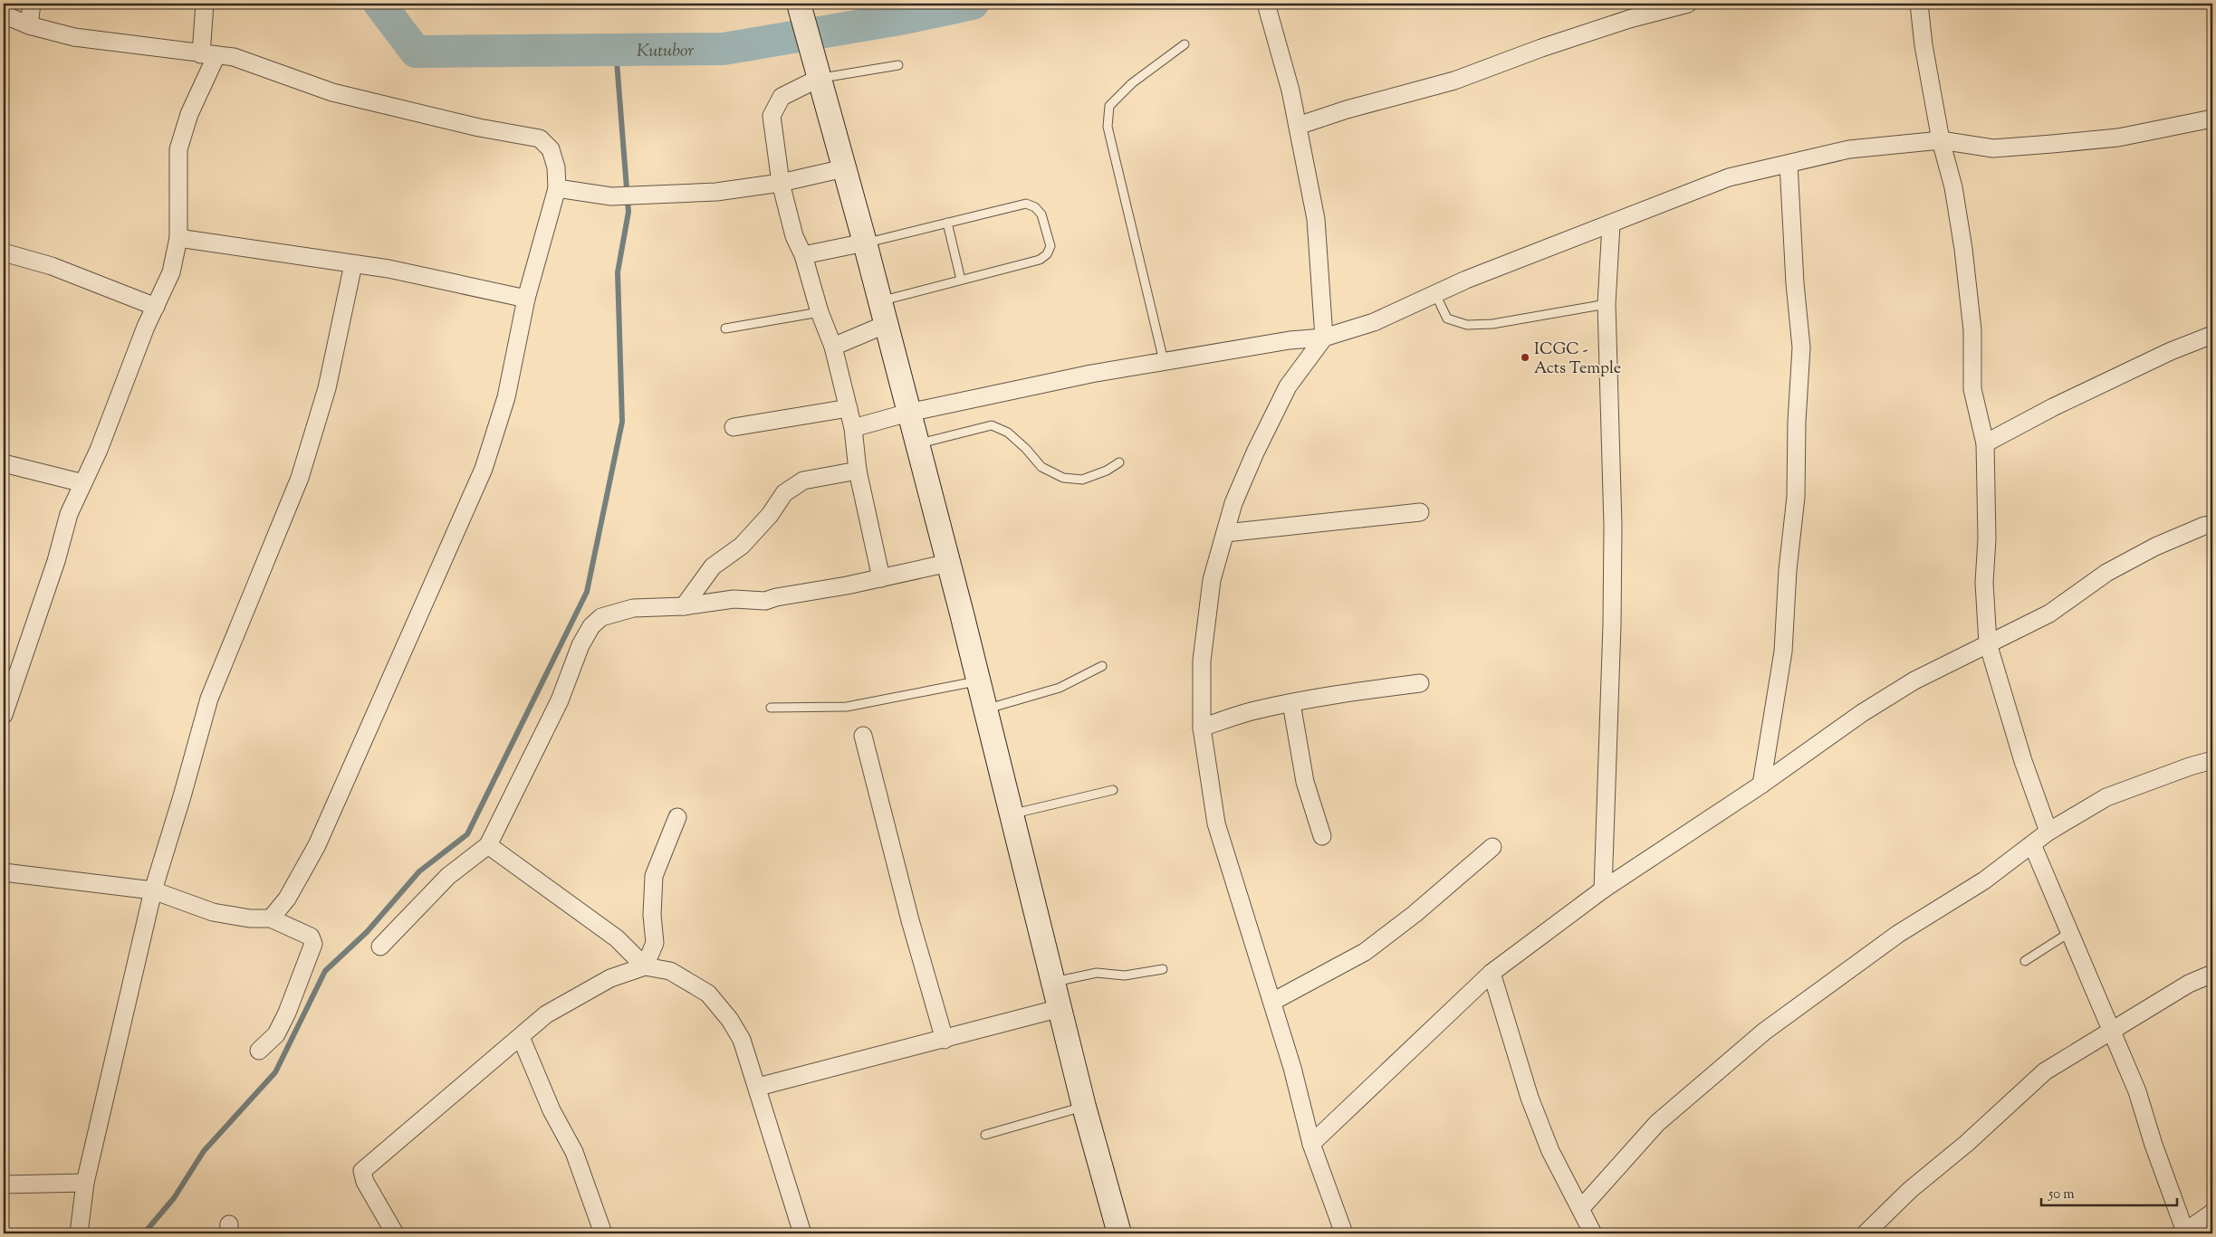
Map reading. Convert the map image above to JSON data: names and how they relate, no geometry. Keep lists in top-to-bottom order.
{
  "water": ["Kutubor"],
  "places": ["ICGC - Acts Temple"],
  "scale_bar": "50 m"
}
